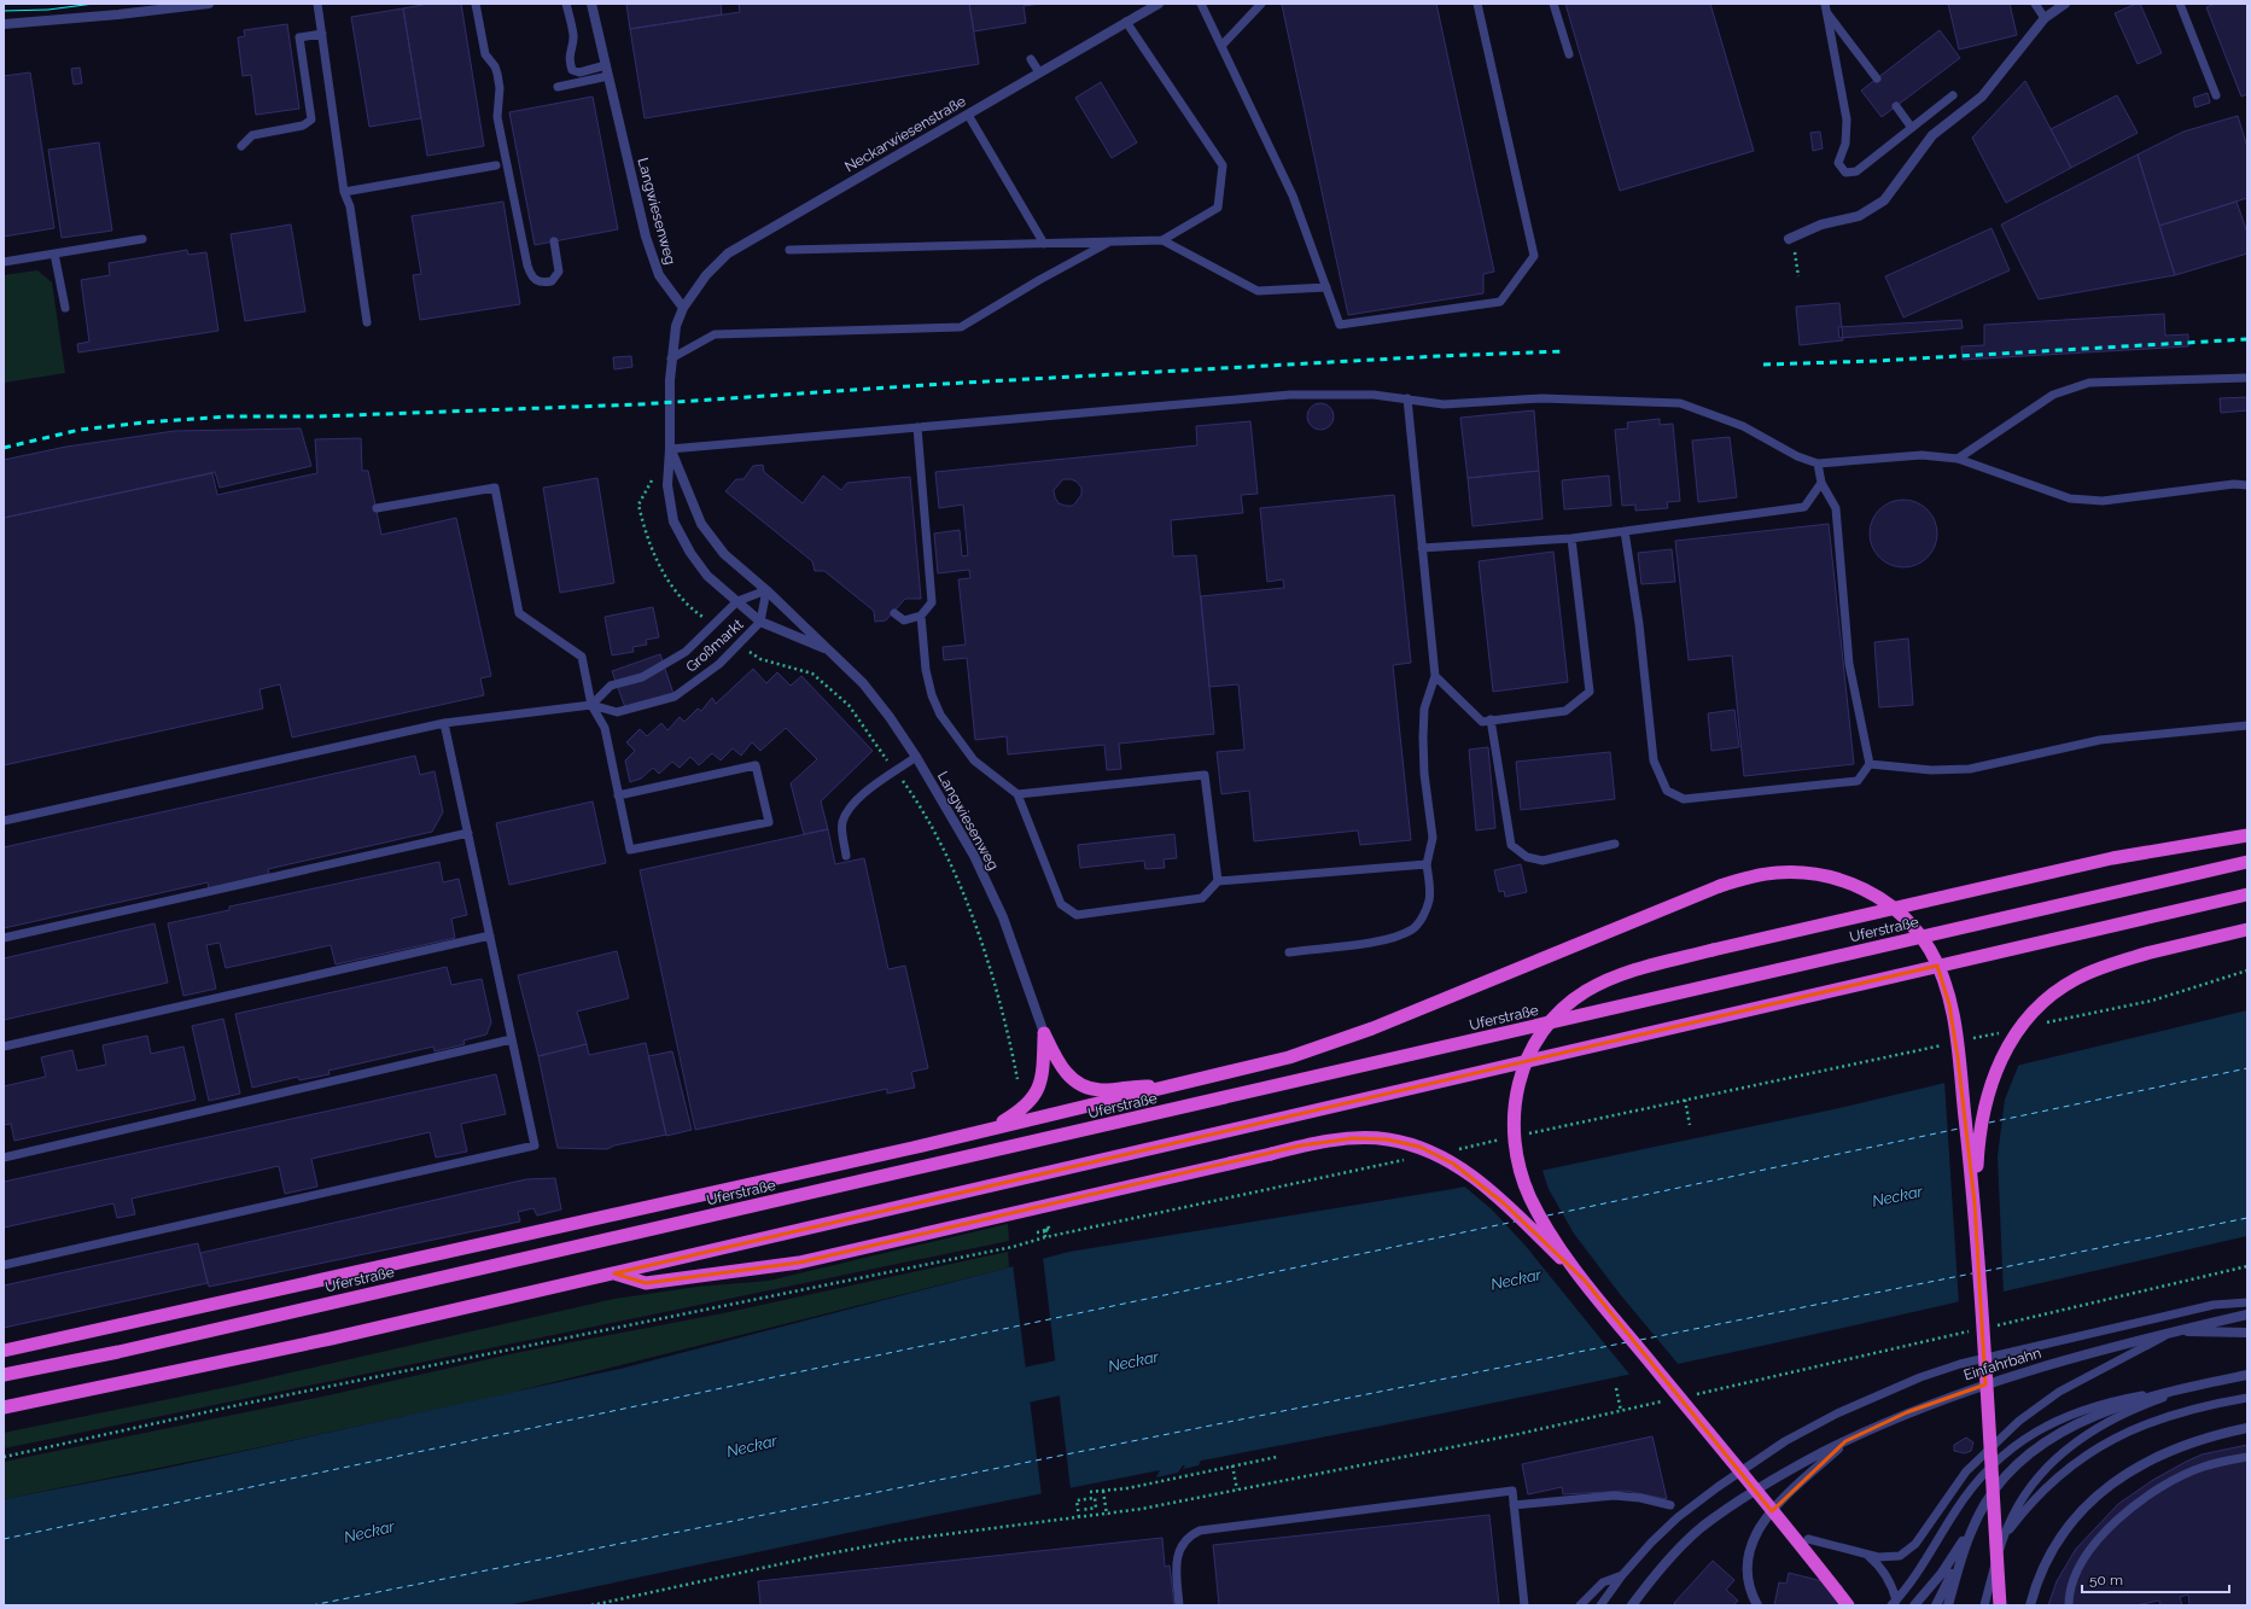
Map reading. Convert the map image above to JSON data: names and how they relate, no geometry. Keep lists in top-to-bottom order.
{
  "streets": {
    "highway": ["Uferstraße"],
    "street": ["Neckarwiesenstraße", "Langwiesenweg", "Einfahrbahn"],
    "lane": ["Großmarkt"]
  },
  "crossings": [
    ["Neckarwiesenstraße", "Langwiesenweg"],
    ["Langwiesenweg", "Großmarkt"]
  ],
  "water": ["Neckar"],
  "scale_bar": "50 m"
}
